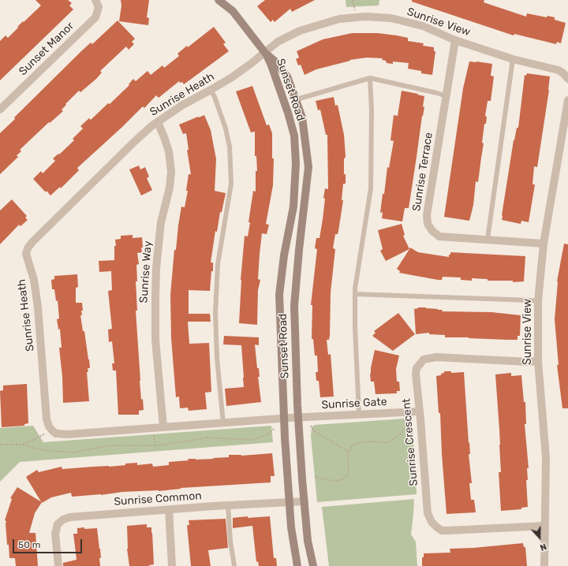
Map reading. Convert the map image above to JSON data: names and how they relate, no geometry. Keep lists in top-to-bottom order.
{
  "streets": {
    "street": [
      "Sunrise View",
      "Sunset Manor",
      "Sunset Road",
      "Sunrise Heath",
      "Sunrise Terrace",
      "Sunrise Way",
      "Sunrise Gate",
      "Sunrise Crescent",
      "Sunrise Common"
    ]
  },
  "crossings": [
    ["Sunrise View", "Sunset Road"],
    ["Sunrise View", "Sunrise Heath"],
    ["Sunrise View", "Sunrise Terrace"],
    ["Sunrise View", "Sunrise Crescent"],
    ["Sunset Road", "Sunrise Heath"],
    ["Sunset Road", "Sunrise Gate"],
    ["Sunset Road", "Sunrise Common"],
    ["Sunrise Heath", "Sunrise Way"],
    ["Sunrise Gate", "Sunrise Crescent"]
  ],
  "scale_bar": "50 m",
  "north": "bottom"
}
